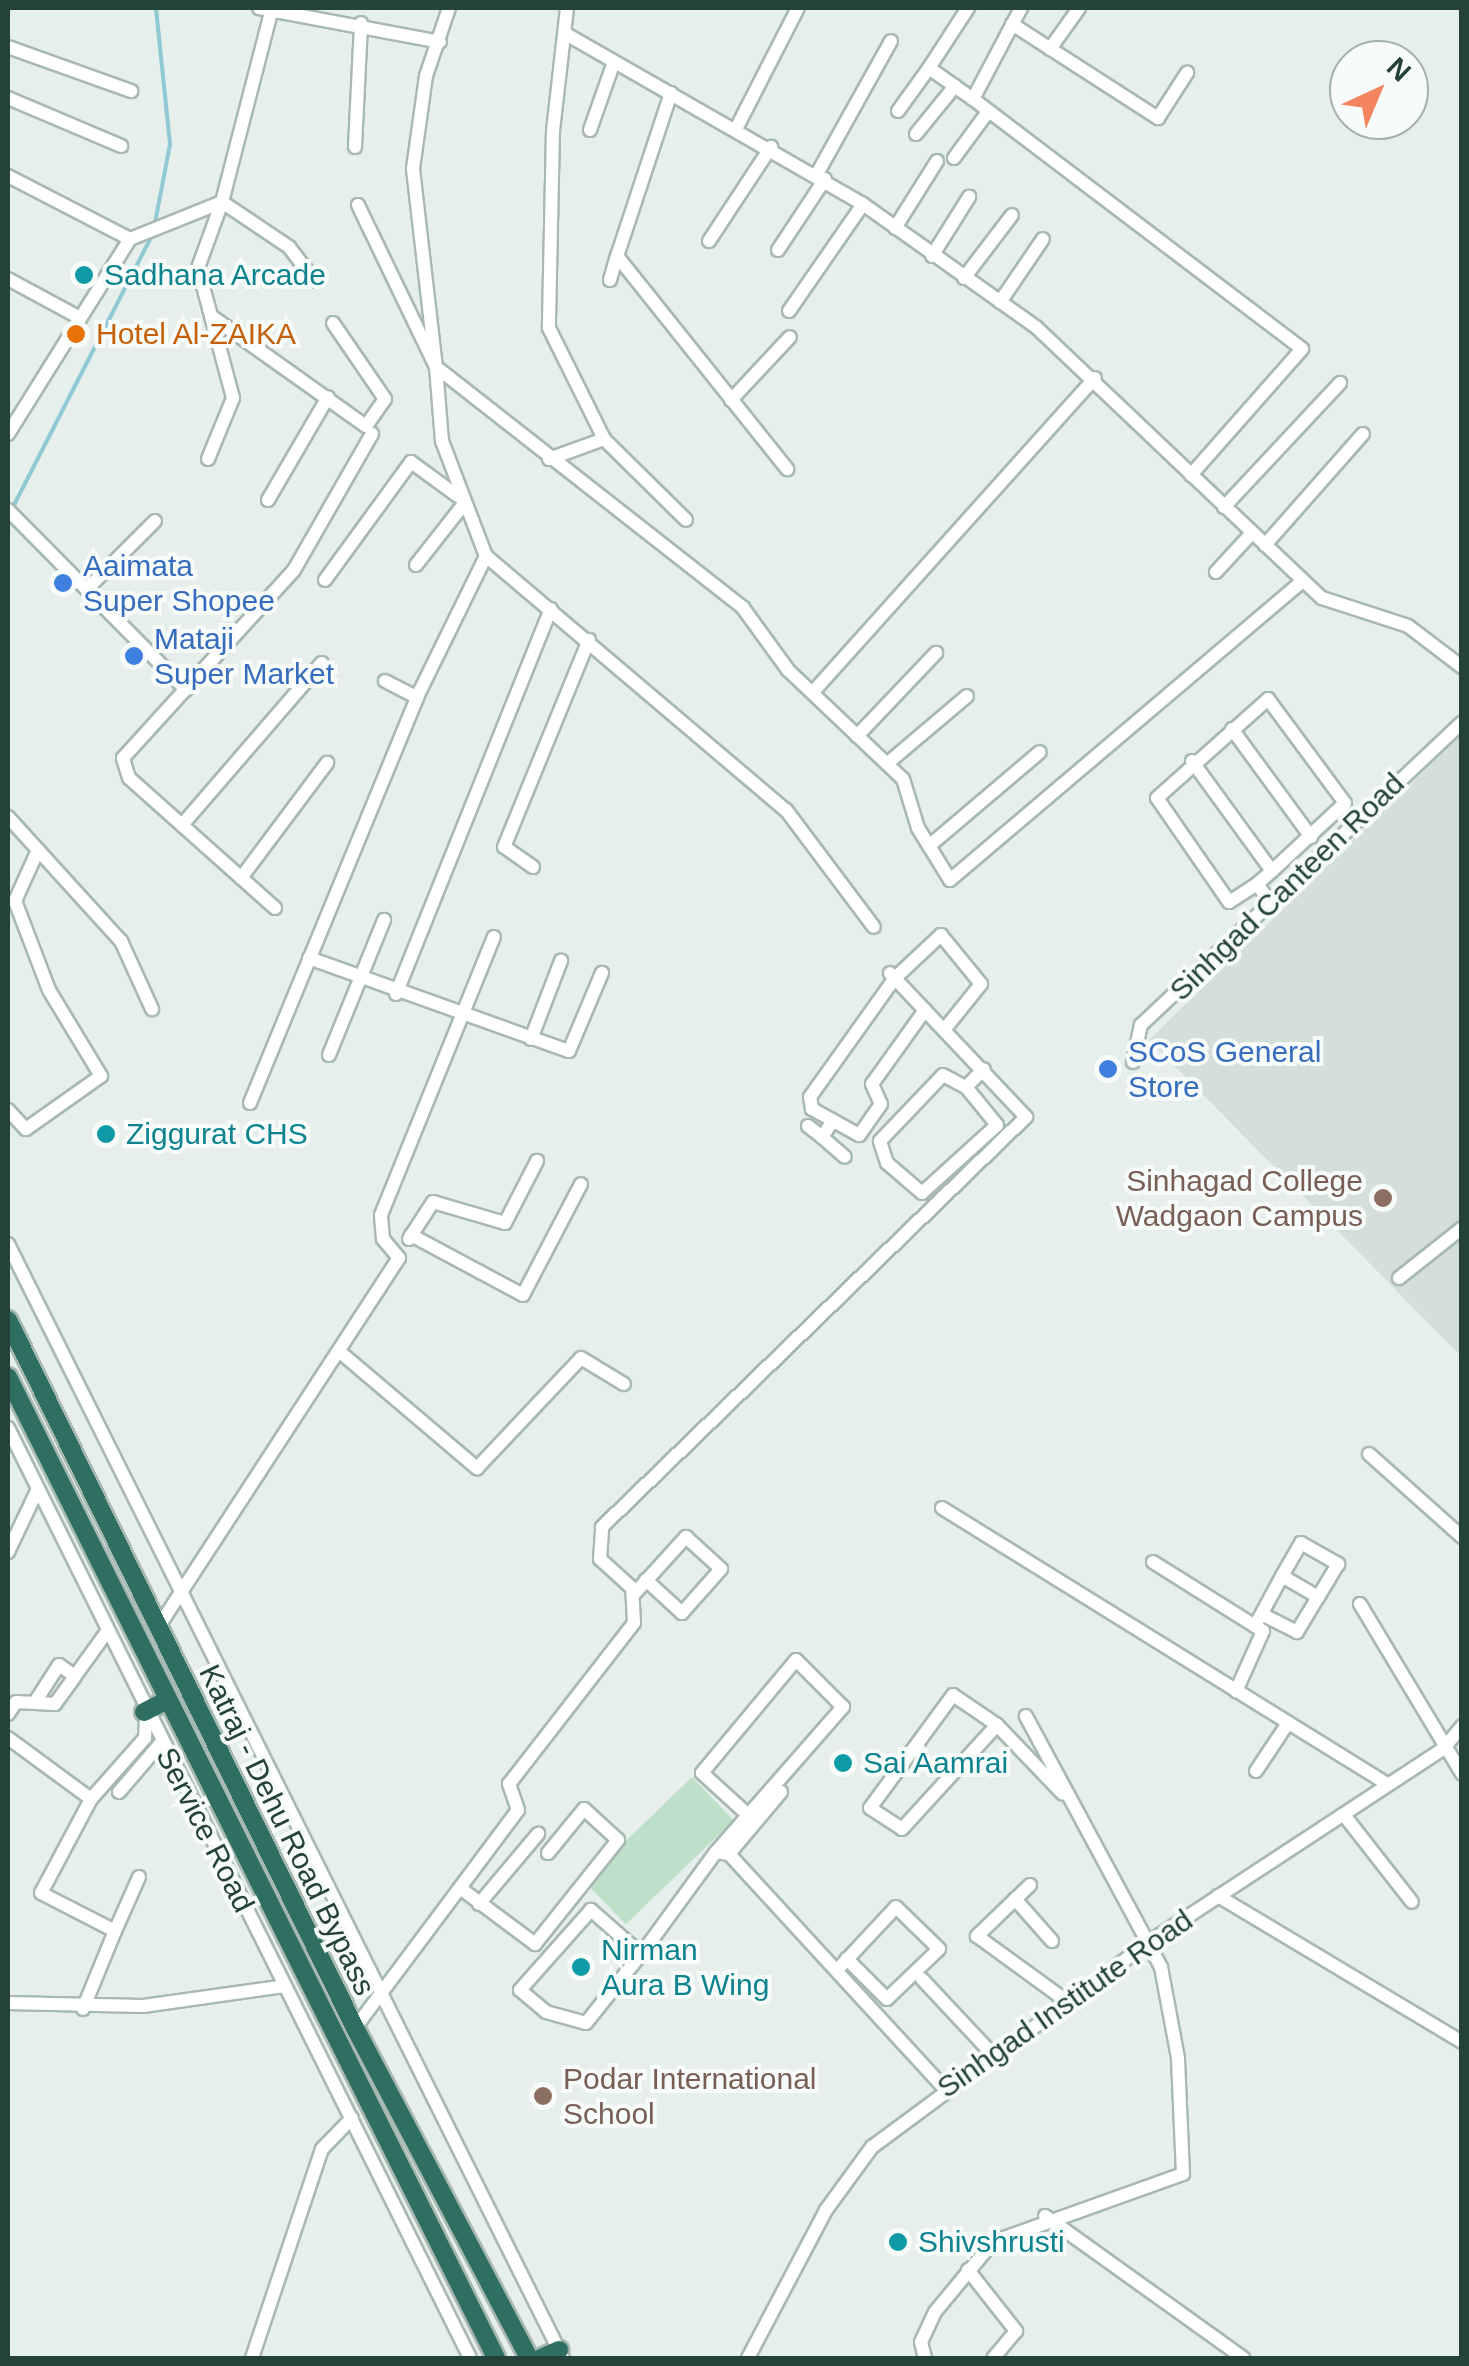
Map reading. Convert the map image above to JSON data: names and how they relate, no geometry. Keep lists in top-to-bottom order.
{
  "streets": {
    "highway": ["Katraj - Dehu Road Bypass"],
    "street": ["Sinhgad Canteen Road", "Service Road", "Sinhgad Institute Road"]
  },
  "places": [
    "Sadhana Arcade",
    "Hotel Al-ZAIKA",
    "Aaimata Super Shopee",
    "Mataji Super Market",
    "SCoS General Store",
    "Ziggurat CHS",
    "Sinhagad College Wadgaon Campus",
    "Sai Aamrai",
    "Nirman Aura B Wing",
    "Podar International School",
    "Shivshrusti"
  ],
  "north": "top right"
}
